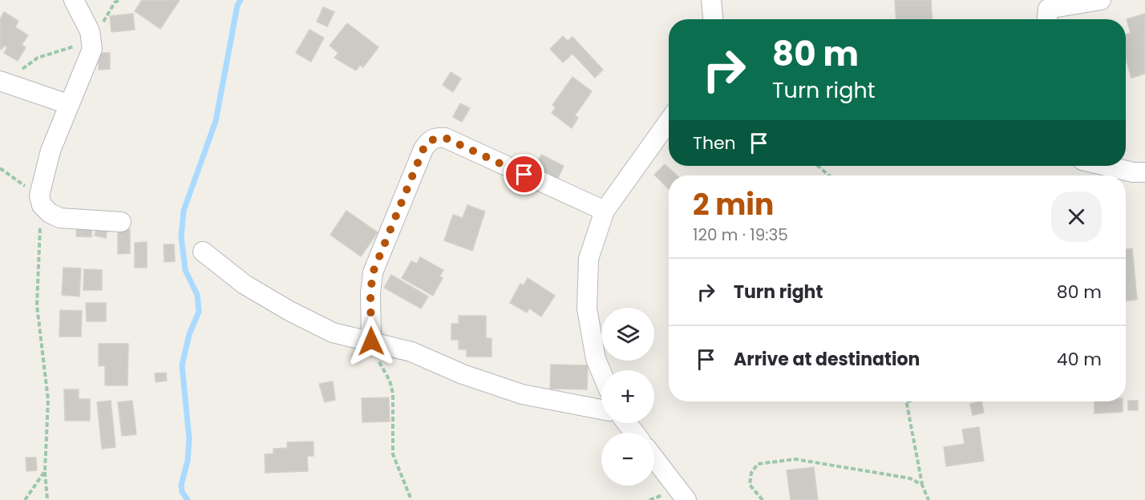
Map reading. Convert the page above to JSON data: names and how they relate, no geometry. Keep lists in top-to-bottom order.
{
  "page": {
    "turn": ["80 m", "Turn right"],
    "then": "Then",
    "heading": ["2 min", "120 m · 19:35"],
    "list": [
      {
        "name": "Turn right",
        "value": "80 m"
      },
      {
        "name": "Arrive at destination",
        "value": "40 m"
      }
    ],
    "map_buttons": ["+", "−"]
  }
}
